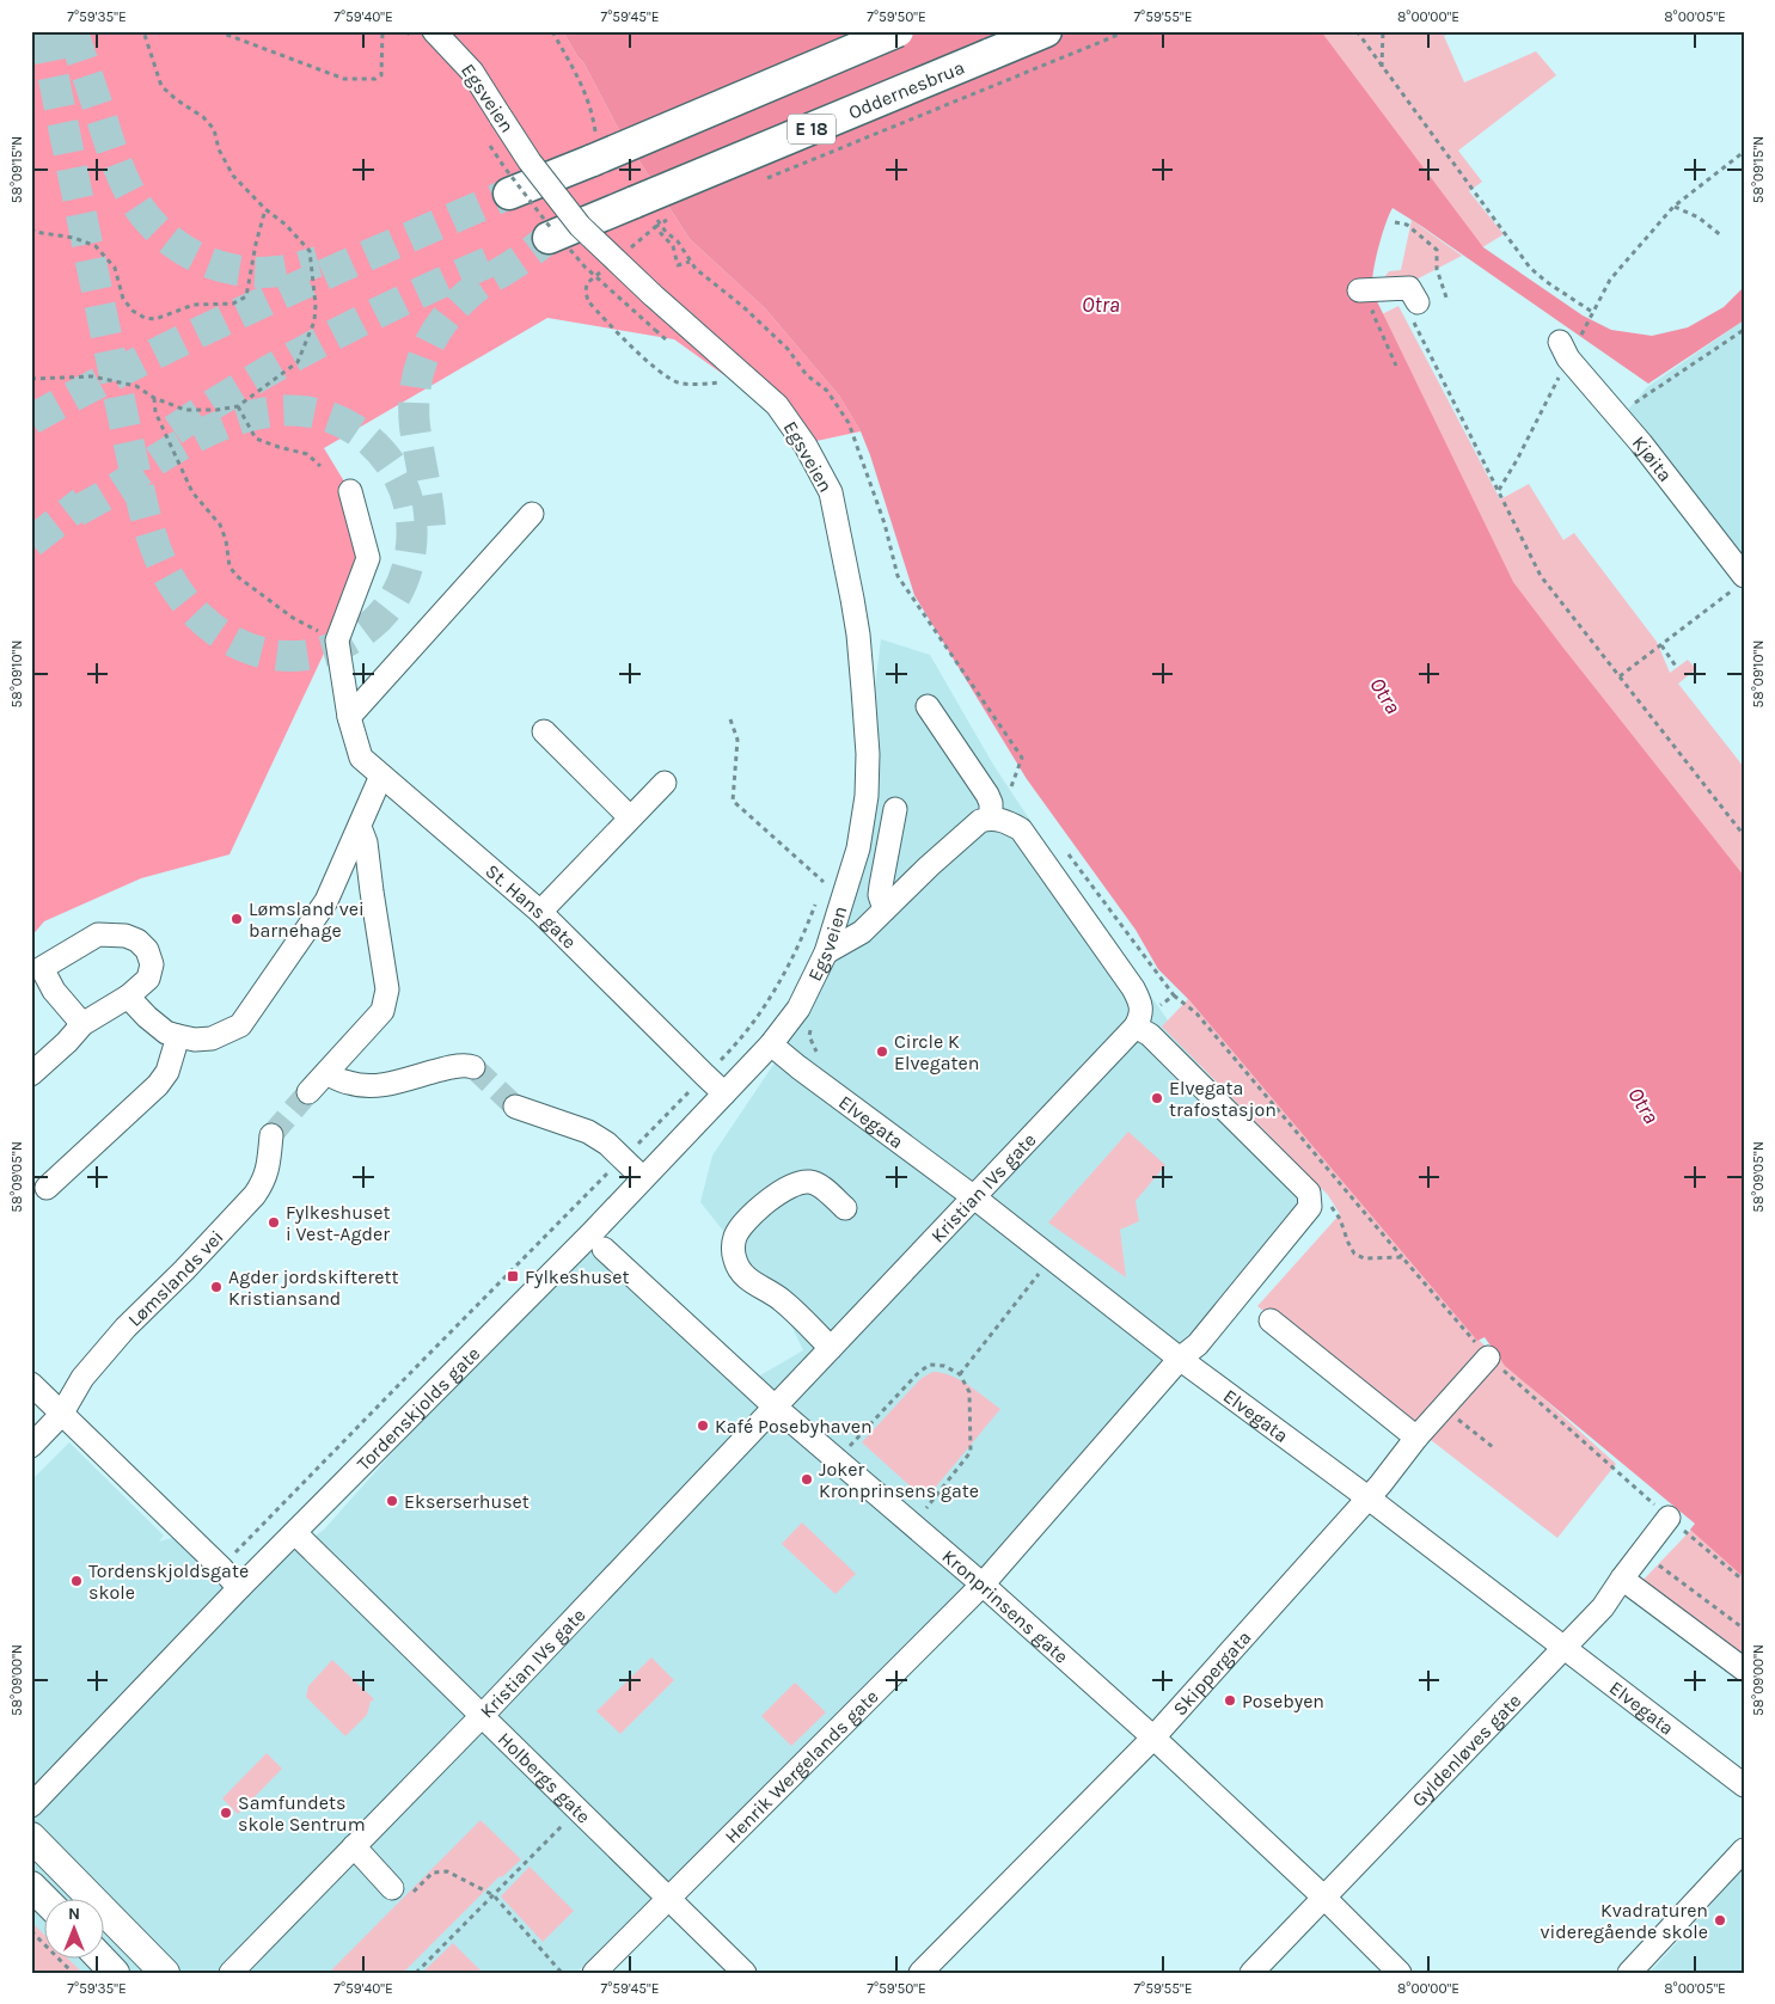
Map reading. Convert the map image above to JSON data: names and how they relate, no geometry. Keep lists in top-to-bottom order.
{
  "streets": {
    "highway": ["Oddernesbrua", "E 18"],
    "street": [
      "Egsveien",
      "Kjøita",
      "St. Hans gate",
      "Elvegata",
      "Kristian IVs gate",
      "Lømslands vei",
      "Tordenskjolds gate",
      "Kronprinsens gate",
      "Skippergata",
      "Gyldenløves gate",
      "Henrik Wergelands gate",
      "Holbergs gate"
    ]
  },
  "crossings": [
    ["Oddernesbrua", "E 18"],
    ["Egsveien", "Tordenskjolds gate"],
    ["St. Hans gate", "Tordenskjolds gate"],
    ["Elvegata", "Kristian IVs gate"],
    ["Elvegata", "Tordenskjolds gate"],
    ["Elvegata", "Skippergata"],
    ["Elvegata", "Gyldenløves gate"],
    ["Elvegata", "Henrik Wergelands gate"],
    ["Kristian IVs gate", "Kronprinsens gate"],
    ["Kristian IVs gate", "Holbergs gate"],
    ["Tordenskjolds gate", "Holbergs gate"],
    ["Kronprinsens gate", "Skippergata"],
    ["Kronprinsens gate", "Gyldenløves gate"],
    ["Kronprinsens gate", "Henrik Wergelands gate"],
    ["Henrik Wergelands gate", "Holbergs gate"]
  ],
  "water": ["Otra"],
  "places": {
    "other": [
      "Lømsland vei barnehage",
      "Circle K Elvegaten",
      "Elvegata trafostasjon",
      "Fylkeshuset i Vest-Agder",
      "Agder jordskifterett Kristiansand",
      "Kafé Posebyhaven",
      "Joker Kronprinsens gate",
      "Ekserserhuset",
      "Tordenskjoldsgate skole",
      "Posebyen",
      "Samfundets skole Sentrum",
      "Kvadraturen videregående skole"
    ],
    "transit": ["Fylkeshuset"]
  },
  "north": "top",
  "coordinates": [
    "7°59'35\"E",
    "7°59'40\"E",
    "7°59'45\"E",
    "7°59'50\"E",
    "7°59'55\"E",
    "8°00'00\"E",
    "8°00'05\"E",
    "58°09'15\"N",
    "58°09'10\"N",
    "58°09'05\"N",
    "58°09'00\"N"
  ]
}
